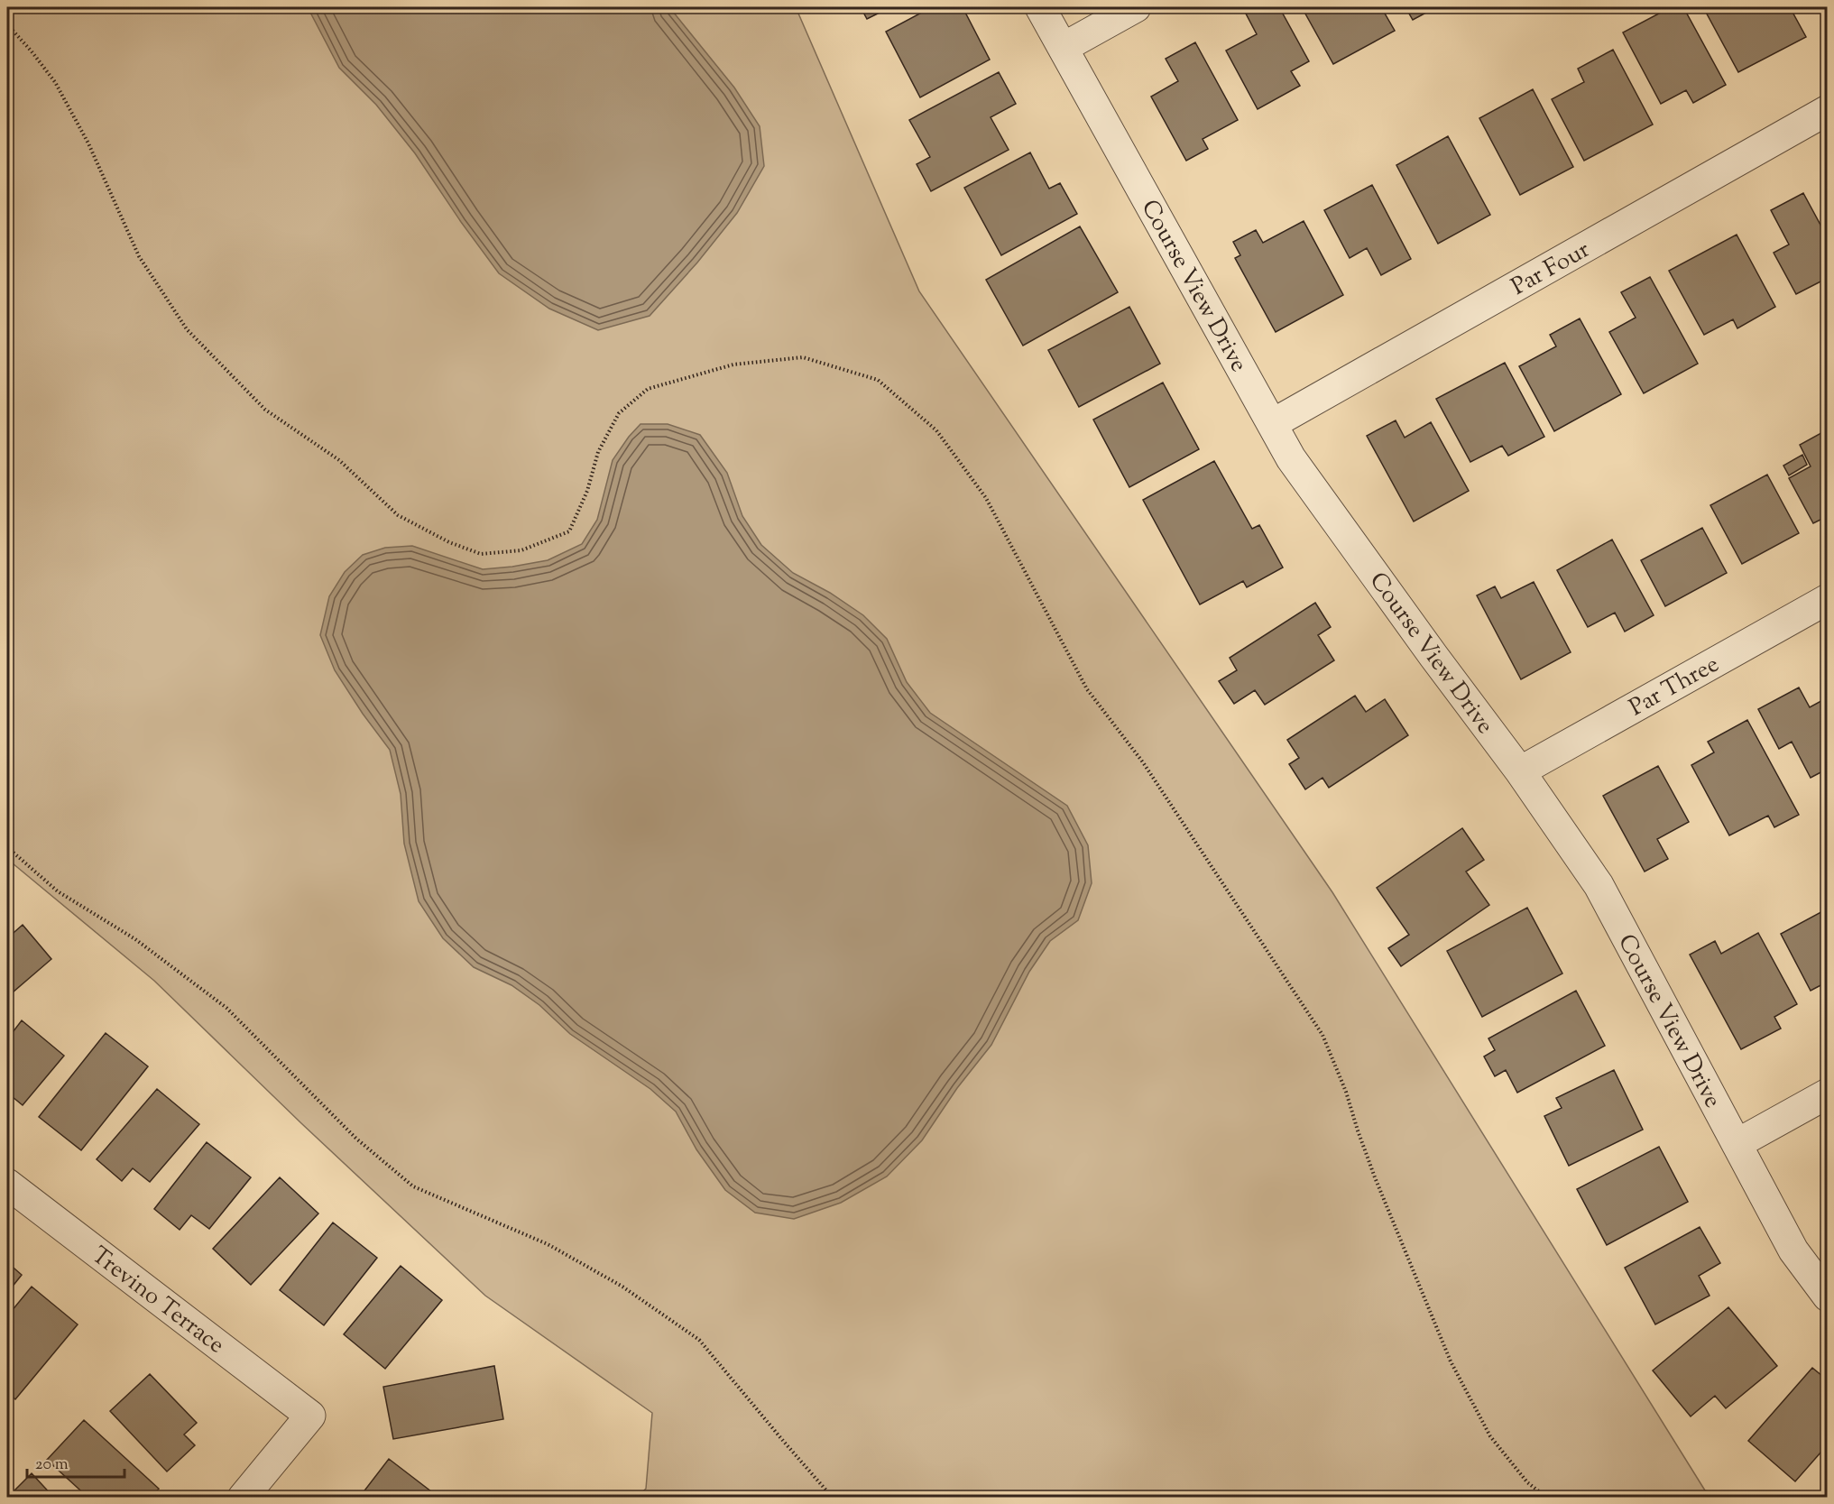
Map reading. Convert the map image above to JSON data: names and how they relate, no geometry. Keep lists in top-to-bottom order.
{
  "streets": {
    "street": [
      "Par Four",
      "Course View Drive",
      "Par Three",
      "Trevino Terrace"
    ]
  },
  "crossings": [
    ["Par Four", "Course View Drive"],
    ["Course View Drive", "Par Three"]
  ],
  "scale_bar": "20 m"
}
